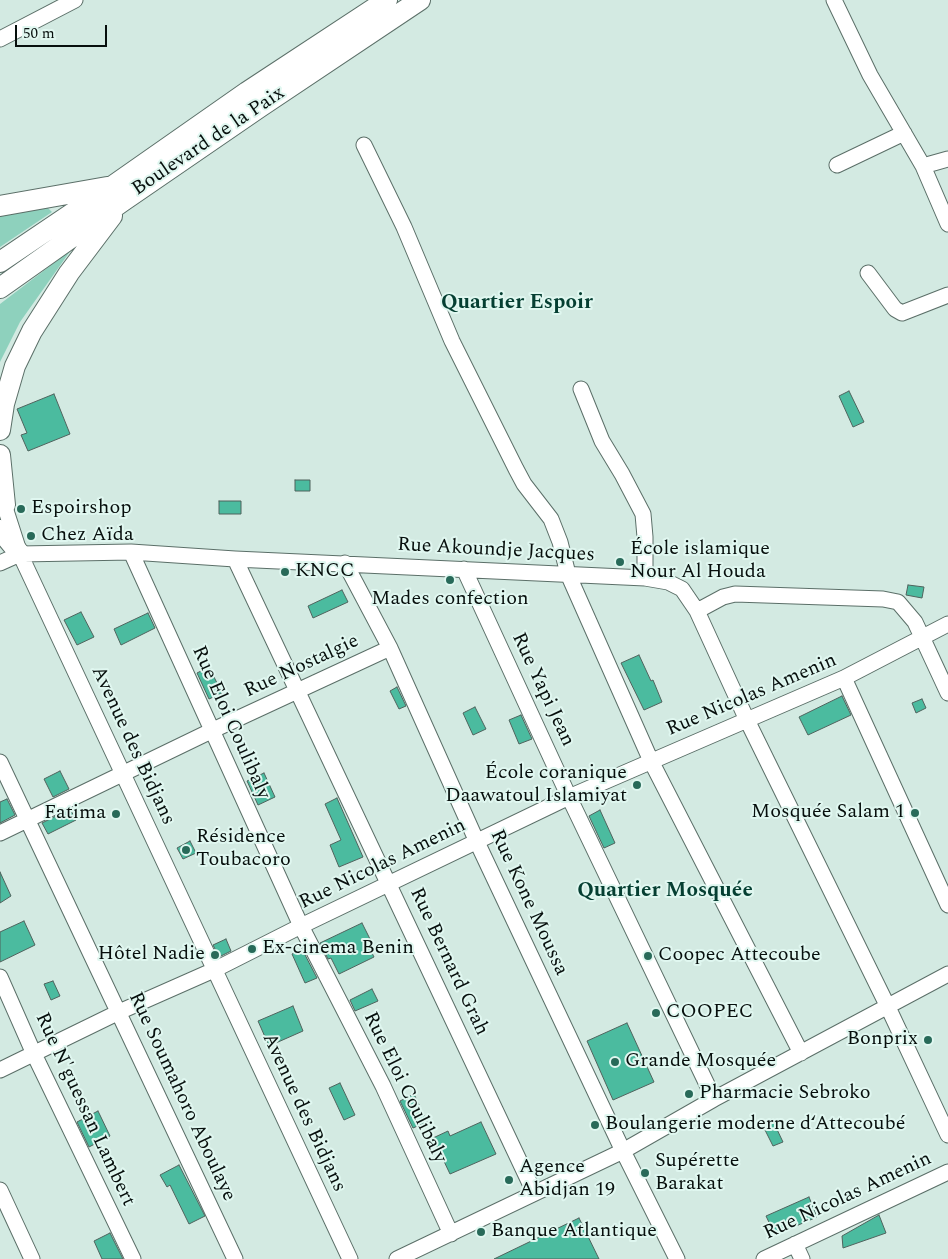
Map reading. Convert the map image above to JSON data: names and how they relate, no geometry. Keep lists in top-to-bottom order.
{
  "streets": {
    "main road": ["Boulevard de la Paix"],
    "street": [
      "Rue Akoundje Jacques",
      "Rue Nostalgie",
      "Rue Yapi Jean",
      "Rue Nicolas Amenin",
      "Rue Eloi Coulibaly",
      "Avenue des Bidjans",
      "Rue Kone Moussa",
      "Rue Bernard Grah",
      "Rue Soumahoro Aboulaye",
      "Rue N'guessan Lambert"
    ]
  },
  "crossings": [
    ["Rue Akoundje Jacques", "Rue Yapi Jean"],
    ["Rue Akoundje Jacques", "Rue Nicolas Amenin"],
    ["Rue Akoundje Jacques", "Rue Eloi Coulibaly"],
    ["Rue Akoundje Jacques", "Avenue des Bidjans"],
    ["Rue Akoundje Jacques", "Rue Kone Moussa"],
    ["Rue Akoundje Jacques", "Rue Bernard Grah"],
    ["Rue Nostalgie", "Rue Eloi Coulibaly"],
    ["Rue Nostalgie", "Avenue des Bidjans"],
    ["Rue Nostalgie", "Rue Kone Moussa"],
    ["Rue Nostalgie", "Rue Bernard Grah"],
    ["Rue Nostalgie", "Rue Soumahoro Aboulaye"],
    ["Rue Yapi Jean", "Rue Nicolas Amenin"],
    ["Rue Nicolas Amenin", "Rue Eloi Coulibaly"],
    ["Rue Nicolas Amenin", "Avenue des Bidjans"],
    ["Rue Nicolas Amenin", "Rue Kone Moussa"],
    ["Rue Nicolas Amenin", "Rue Bernard Grah"],
    ["Rue Nicolas Amenin", "Rue Soumahoro Aboulaye"],
    ["Rue Nicolas Amenin", "Rue N'guessan Lambert"]
  ],
  "districts": ["Quartier Espoir", "Quartier Mosquée"],
  "places": [
    "Espoirshop",
    "Chez Aïda",
    "École islamique Nour Al Houda",
    "KNCC",
    "Mades confection",
    "École coranique Daawatoul Islamiyat",
    "Mosquée Salam 1",
    "Fatima",
    "Résidence Toubacoro",
    "Ex-cinema Benin",
    "Hôtel Nadie",
    "Coopec Attecoube",
    "COOPEC",
    "Bonprix",
    "Grande Mosquée",
    "Pharmacie Sebroko",
    "Boulangerie moderne d‘Attecoubé",
    "Supérette Barakat",
    "Agence Abidjan 19",
    "Banque Atlantique"
  ],
  "scale_bar": "50 m"
}
